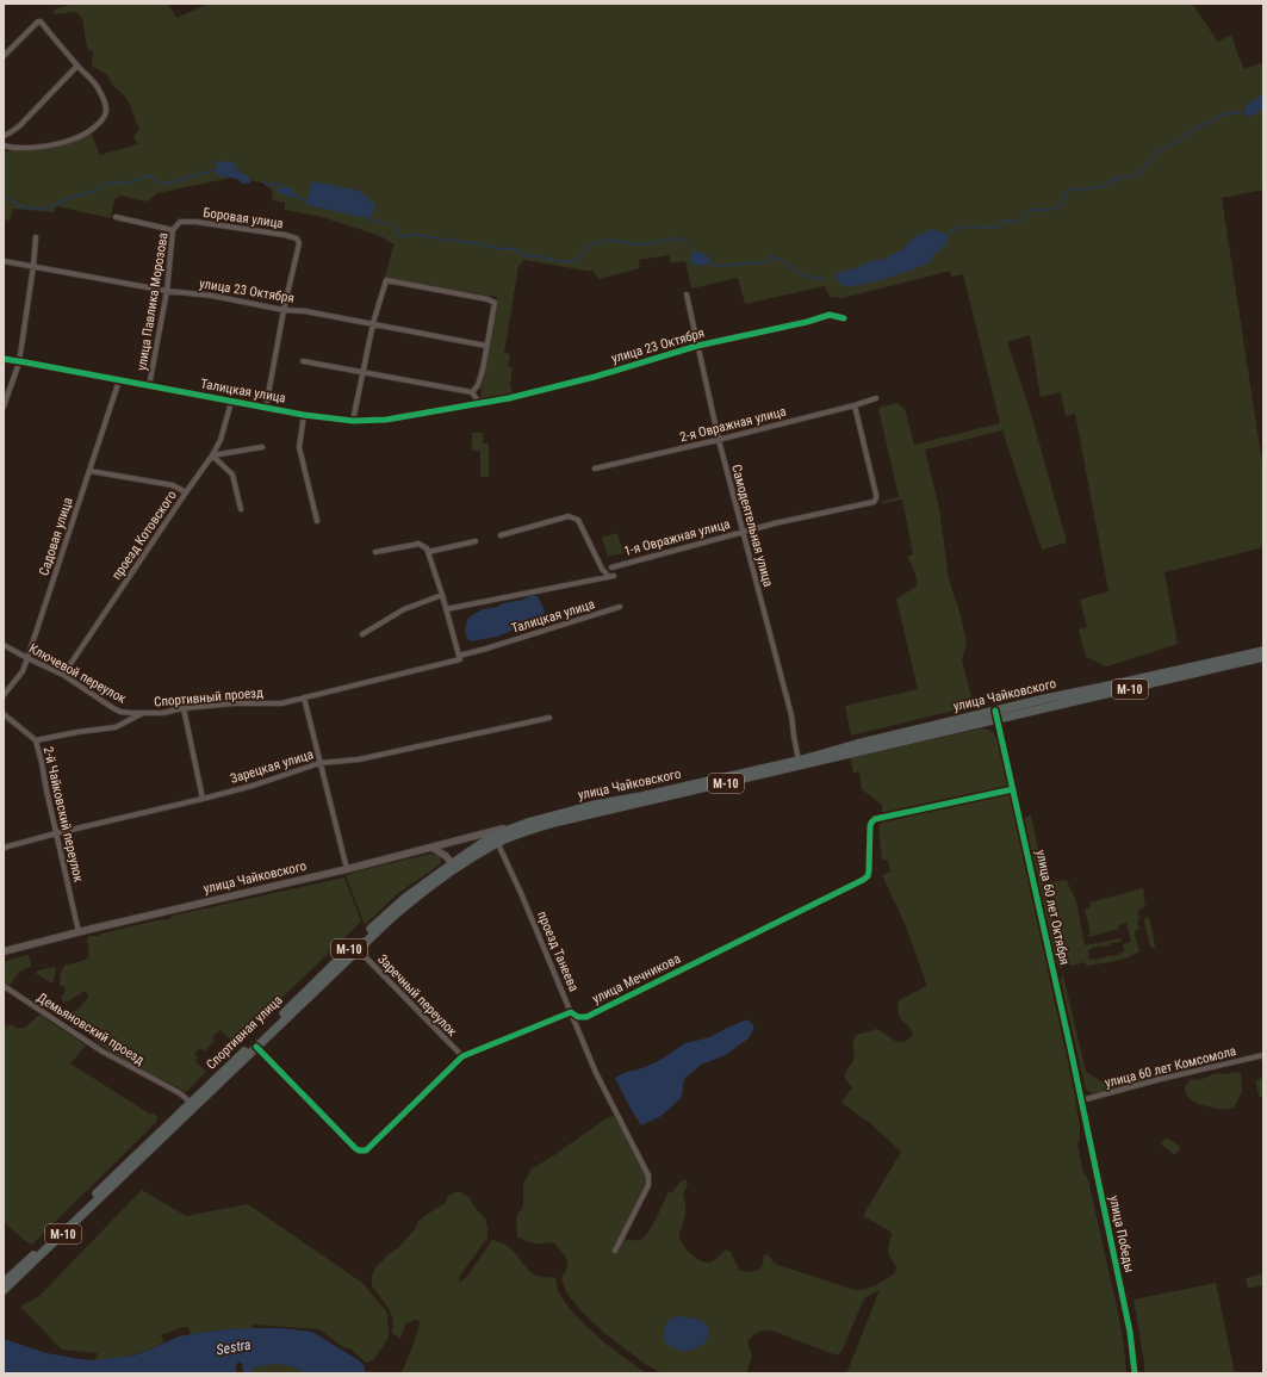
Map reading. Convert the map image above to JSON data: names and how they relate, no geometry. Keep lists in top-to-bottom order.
{
  "streets": {
    "highway": ["М-10", "улица Чайковского", "Спортивная улица"],
    "street": [
      "Боровая улица",
      "улица 23 Октября",
      "улица Павлика Морозова",
      "Талицкая улица",
      "2-я Овражная улица",
      "Самодеятельная улица",
      "проезд Котовского",
      "Садовая улица",
      "1-я Овражная улица",
      "Ключевой переулок",
      "Спортивный проезд",
      "Зарецкая улица",
      "2-й Чайковский переулок",
      "улица 60 лет Октября",
      "проезд Танеева",
      "улица Мечникова",
      "Заречный переулок",
      "Демьяновский проезд",
      "улица 60 лет Комсомола",
      "улица Победы"
    ]
  },
  "crossings": [
    ["Боровая улица", "улица 23 Октября"],
    ["Боровая улица", "улица Павлика Морозова"],
    ["улица 23 Октября", "улица Павлика Морозова"],
    ["улица 23 Октября", "Талицкая улица"],
    ["улица 23 Октября", "Самодеятельная улица"],
    ["улица Павлика Морозова", "Талицкая улица"],
    ["Талицкая улица", "проезд Котовского"],
    ["Талицкая улица", "Садовая улица"],
    ["Талицкая улица", "Спортивный проезд"],
    ["2-я Овражная улица", "Самодеятельная улица"],
    ["2-я Овражная улица", "1-я Овражная улица"],
    ["Самодеятельная улица", "1-я Овражная улица"],
    ["Самодеятельная улица", "улица Чайковского"],
    ["проезд Котовского", "Ключевой переулок"],
    ["Садовая улица", "Ключевой переулок"],
    ["Ключевой переулок", "Спортивный проезд"],
    ["улица Чайковского", "2-й Чайковский переулок"],
    ["улица Чайковского", "улица 60 лет Октября"],
    ["улица Чайковского", "Спортивная улица"],
    ["Зарецкая улица", "2-й Чайковский переулок"],
    ["улица 60 лет Октября", "улица Мечникова"],
    ["улица 60 лет Октября", "улица 60 лет Комсомола"],
    ["улица 60 лет Октября", "улица Победы"],
    ["проезд Танеева", "улица Мечникова"],
    ["проезд Танеева", "Спортивная улица"],
    ["улица Мечникова", "Заречный переулок"],
    ["улица Мечникова", "Спортивная улица"],
    ["Заречный переулок", "Спортивная улица"],
    ["Демьяновский проезд", "Спортивная улица"],
    ["улица 60 лет Комсомола", "улица Победы"]
  ],
  "water": ["Sestra"]
}
